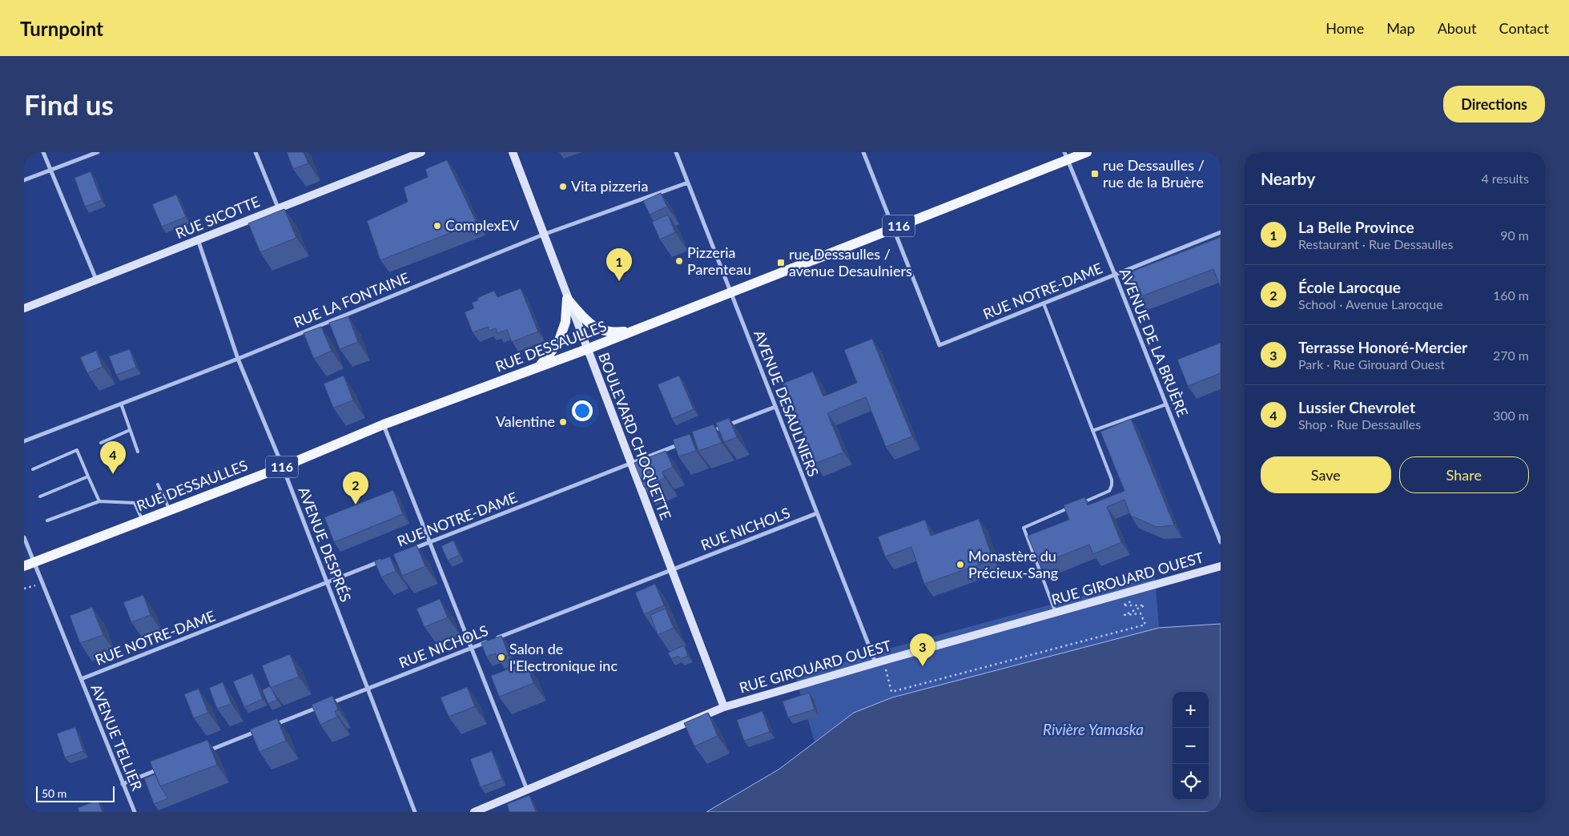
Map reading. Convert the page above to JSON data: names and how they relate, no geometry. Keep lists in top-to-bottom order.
{
  "streets": {
    "main road": ["116", "RUE DESSAULLES"],
    "street": [
      "RUE SICOTTE",
      "RUE NOTRE-DAME",
      "RUE LA FONTAINE",
      "AVENUE DE LA BRUÈRE",
      "AVENUE DESAULNIERS",
      "BOULEVARD CHOQUETTE",
      "RUE NICHOLS",
      "AVENUE DESPRÉS",
      "RUE GIROUARD OUEST",
      "AVENUE TELLIER"
    ]
  },
  "crossings": [
    ["RUE SICOTTE", "AVENUE DESPRÉS"],
    ["RUE NOTRE-DAME", "AVENUE DE LA BRUÈRE"],
    ["RUE NOTRE-DAME", "RUE DESSAULLES"],
    ["RUE NOTRE-DAME", "BOULEVARD CHOQUETTE"],
    ["RUE NOTRE-DAME", "AVENUE DESPRÉS"],
    ["RUE NOTRE-DAME", "AVENUE TELLIER"],
    ["RUE LA FONTAINE", "AVENUE DESAULNIERS"],
    ["RUE LA FONTAINE", "BOULEVARD CHOQUETTE"],
    ["RUE LA FONTAINE", "AVENUE DESPRÉS"],
    ["AVENUE DE LA BRUÈRE", "RUE DESSAULLES"],
    ["RUE DESSAULLES", "AVENUE DESAULNIERS"],
    ["RUE DESSAULLES", "BOULEVARD CHOQUETTE"],
    ["RUE DESSAULLES", "AVENUE DESPRÉS"],
    ["RUE DESSAULLES", "AVENUE TELLIER"],
    ["AVENUE DESAULNIERS", "RUE NICHOLS"],
    ["AVENUE DESAULNIERS", "RUE GIROUARD OUEST"],
    ["BOULEVARD CHOQUETTE", "RUE NICHOLS"],
    ["BOULEVARD CHOQUETTE", "RUE GIROUARD OUEST"],
    ["RUE NICHOLS", "AVENUE DESPRÉS"]
  ],
  "water": ["Rivière Yamaska"],
  "places": {
    "transit": ["rue Dessaulles / rue de la Bruère", "rue Dessaulles / avenue Desaulniers"],
    "other": [
      "Vita pizzeria",
      "ComplexEV",
      "Pizzeria Parenteau",
      "Valentine",
      "Monastère du Précieux-Sang",
      "Salon de l'Electronique inc"
    ]
  },
  "scale_bar": "50 m",
  "page": {
    "header": "Turnpoint",
    "nav": [
      "Home",
      "Map",
      "About",
      "Contact"
    ],
    "buttons": [
      "Directions",
      ["Save", "Share"]
    ],
    "title": "Find us",
    "heading": ["Nearby", "4 results"],
    "list": [
      {
        "mark": "1",
        "name": "La Belle Province",
        "note": "Restaurant · Rue Dessaulles",
        "value": "90 m"
      },
      {
        "mark": "2",
        "name": "École Larocque",
        "note": "School · Avenue Larocque",
        "value": "160 m"
      },
      {
        "mark": "3",
        "name": "Terrasse Honoré-Mercier",
        "note": "Park · Rue Girouard Ouest",
        "value": "270 m"
      },
      {
        "mark": "4",
        "name": "Lussier Chevrolet",
        "note": "Shop · Rue Dessaulles",
        "value": "300 m"
      }
    ],
    "pins": [
      "1",
      "4",
      "2",
      "3"
    ],
    "map_buttons": ["+", "−"],
    "scale": "50 m"
  }
}
